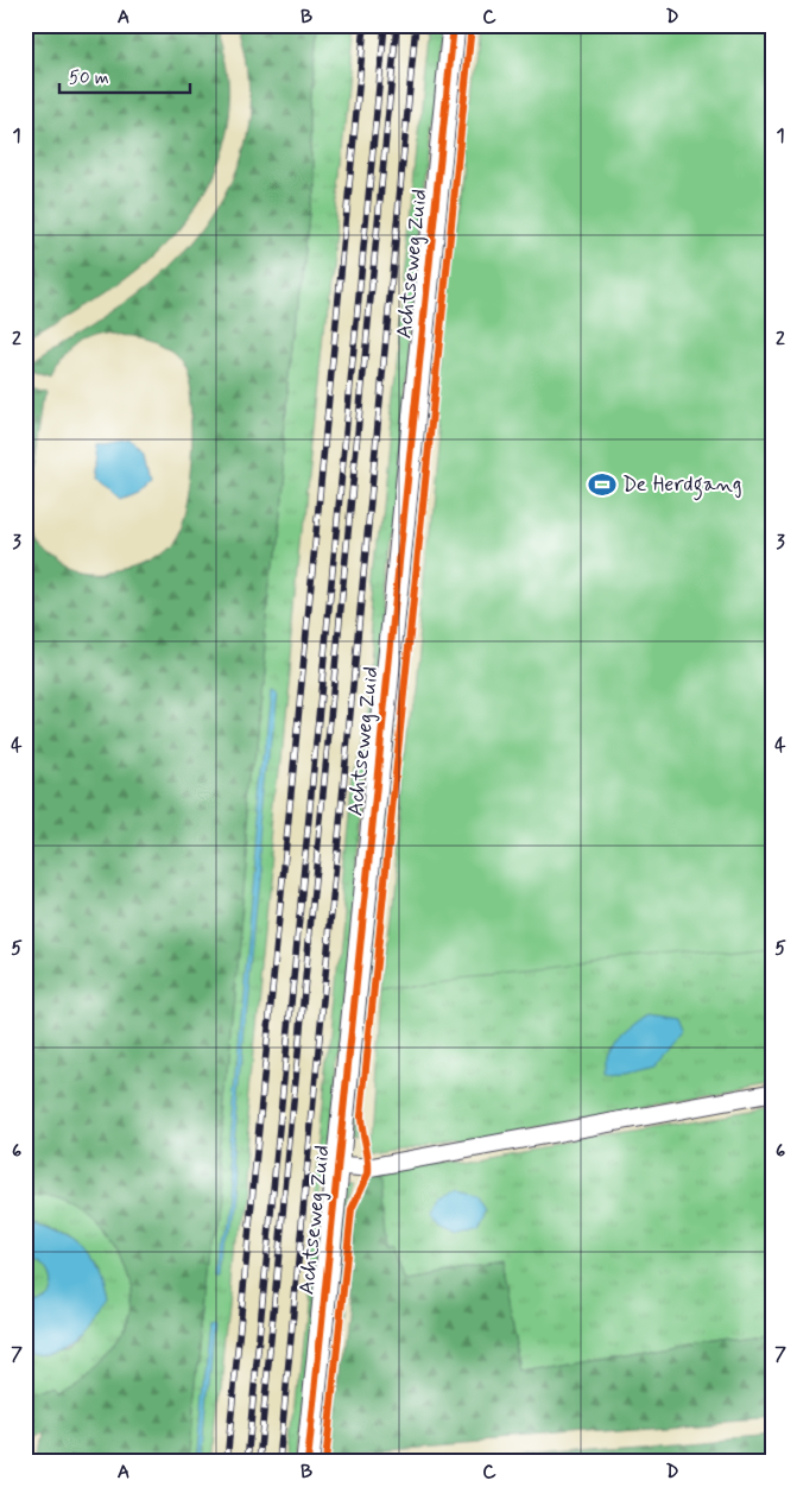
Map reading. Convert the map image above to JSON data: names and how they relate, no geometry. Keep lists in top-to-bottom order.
{
  "streets": {
    "street": ["Achtseweg Zuid"]
  },
  "places": {
    "sports": ["De Herdgang"]
  },
  "scale_bar": "50 m",
  "grid": {
    "columns": [
      "A",
      "B",
      "C",
      "D"
    ],
    "rows": [
      "1",
      "2",
      "3",
      "4",
      "5",
      "6",
      "7"
    ]
  }
}
